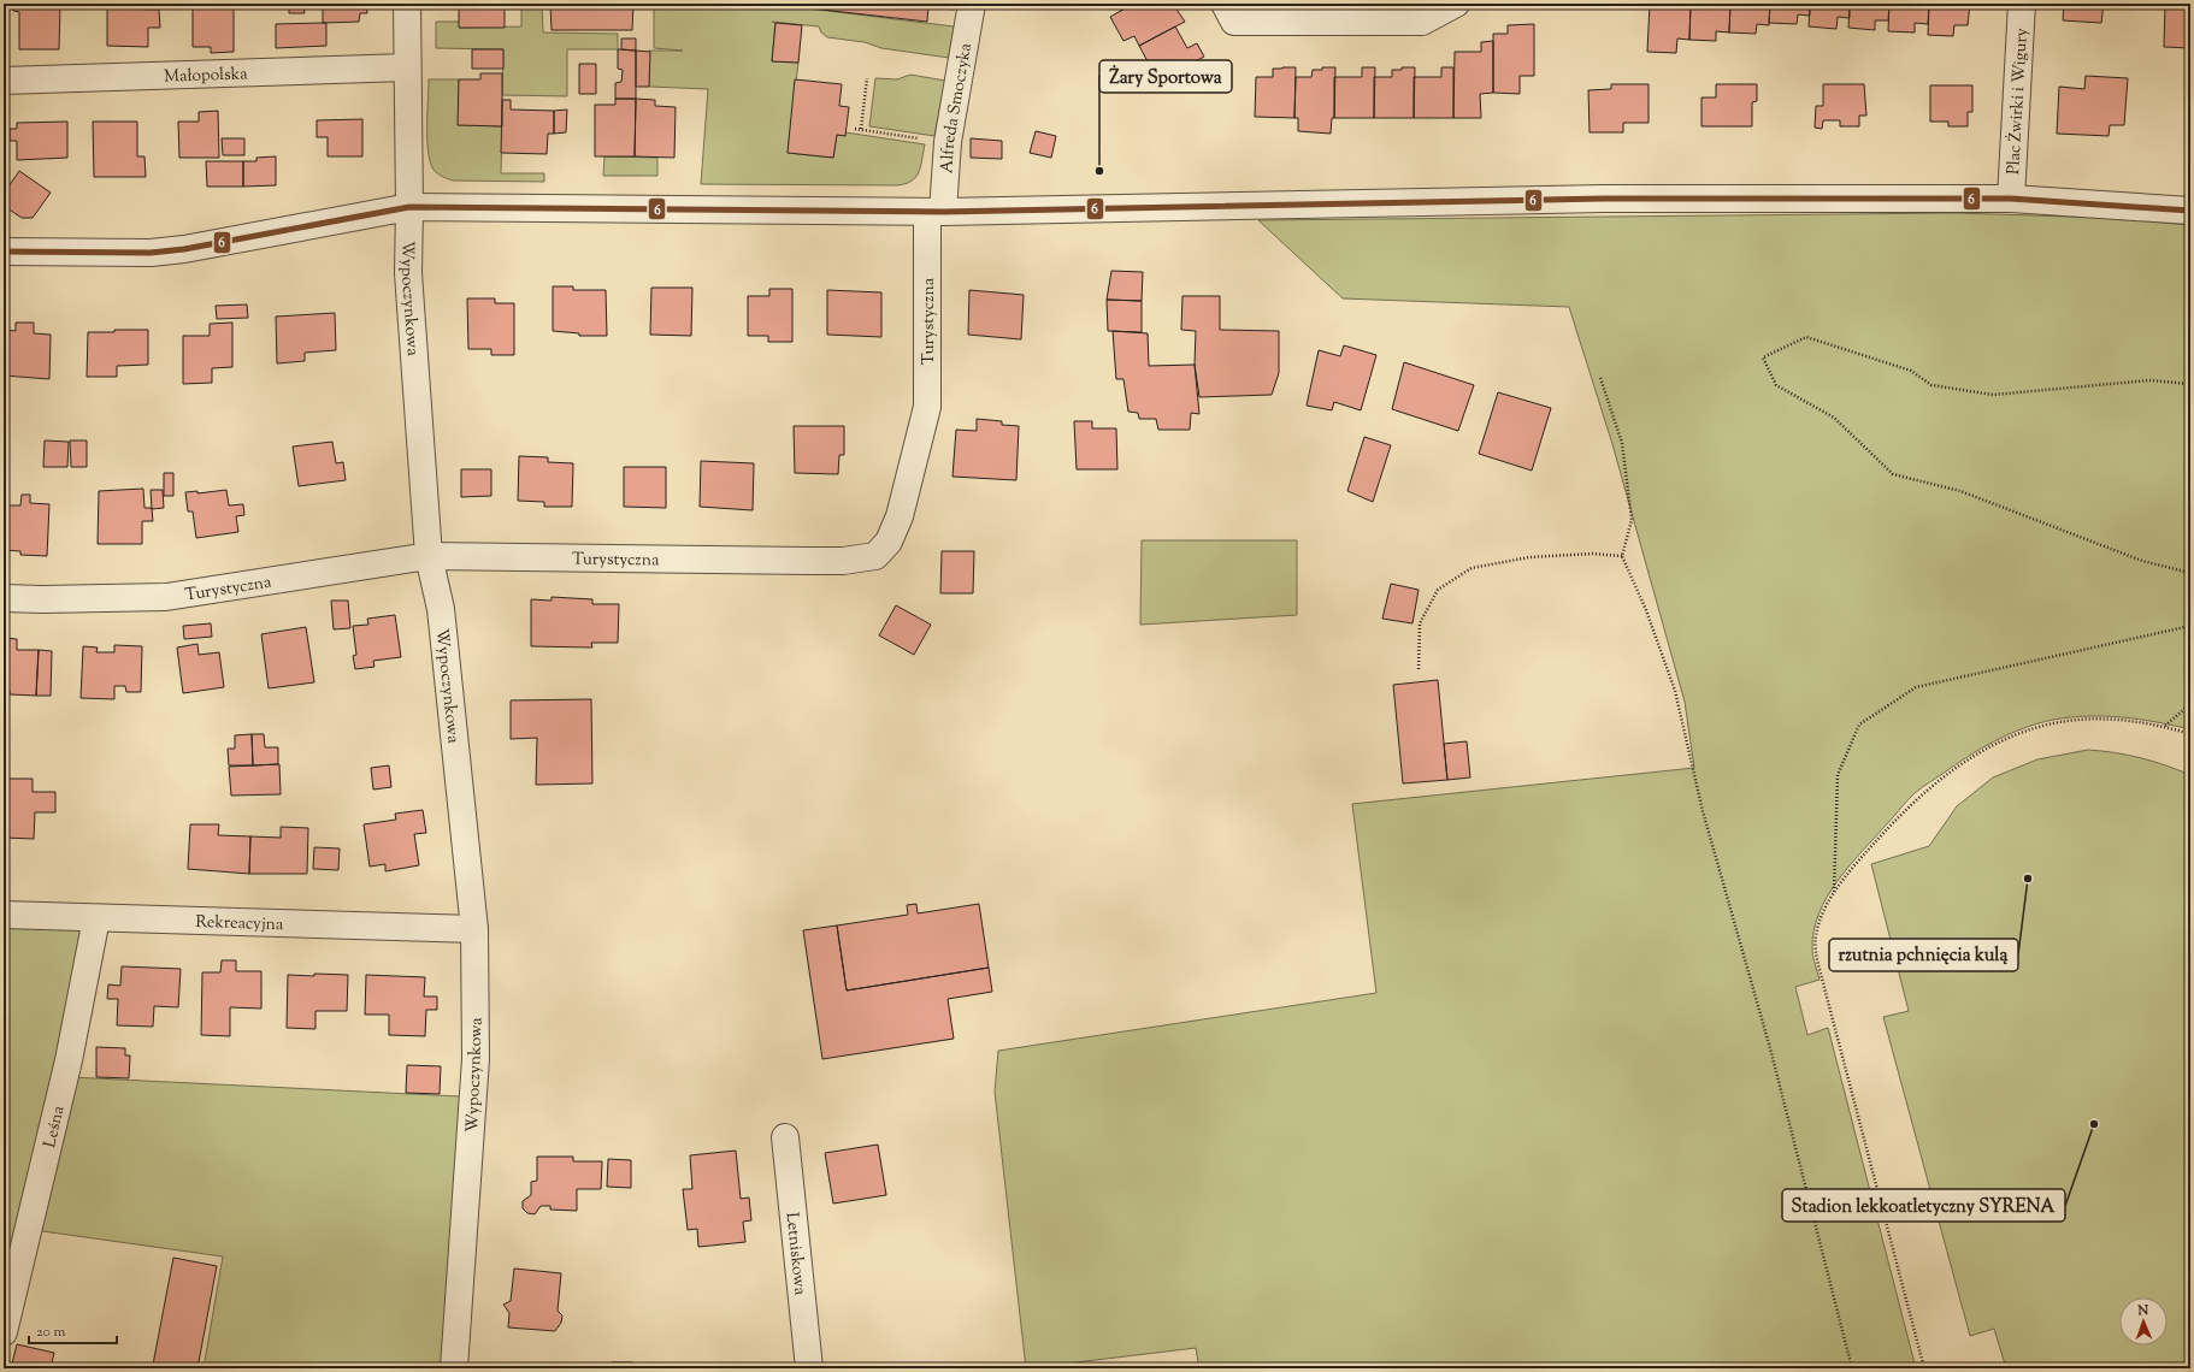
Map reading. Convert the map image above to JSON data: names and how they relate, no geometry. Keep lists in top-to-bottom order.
{
  "streets": {
    "street": [
      "Małopolska",
      "Plac Żwirki i Wigury",
      "Alfreda Smoczyka",
      "Wypoczynkowa",
      "Turystyczna",
      "Rekreacyjna",
      "Leśna",
      "Letniskowa"
    ]
  },
  "crossings": [
    ["Małopolska", "Wypoczynkowa"],
    ["Alfreda Smoczyka", "Turystyczna"],
    ["Wypoczynkowa", "Turystyczna"],
    ["Wypoczynkowa", "Rekreacyjna"],
    ["Rekreacyjna", "Leśna"]
  ],
  "places": ["Żary Sportowa", "rzutnia pchnięcia kulą", "Stadion lekkoatletyczny SYRENA"],
  "lines": ["transit line 6"],
  "scale_bar": "20 m",
  "north": "top"
}
